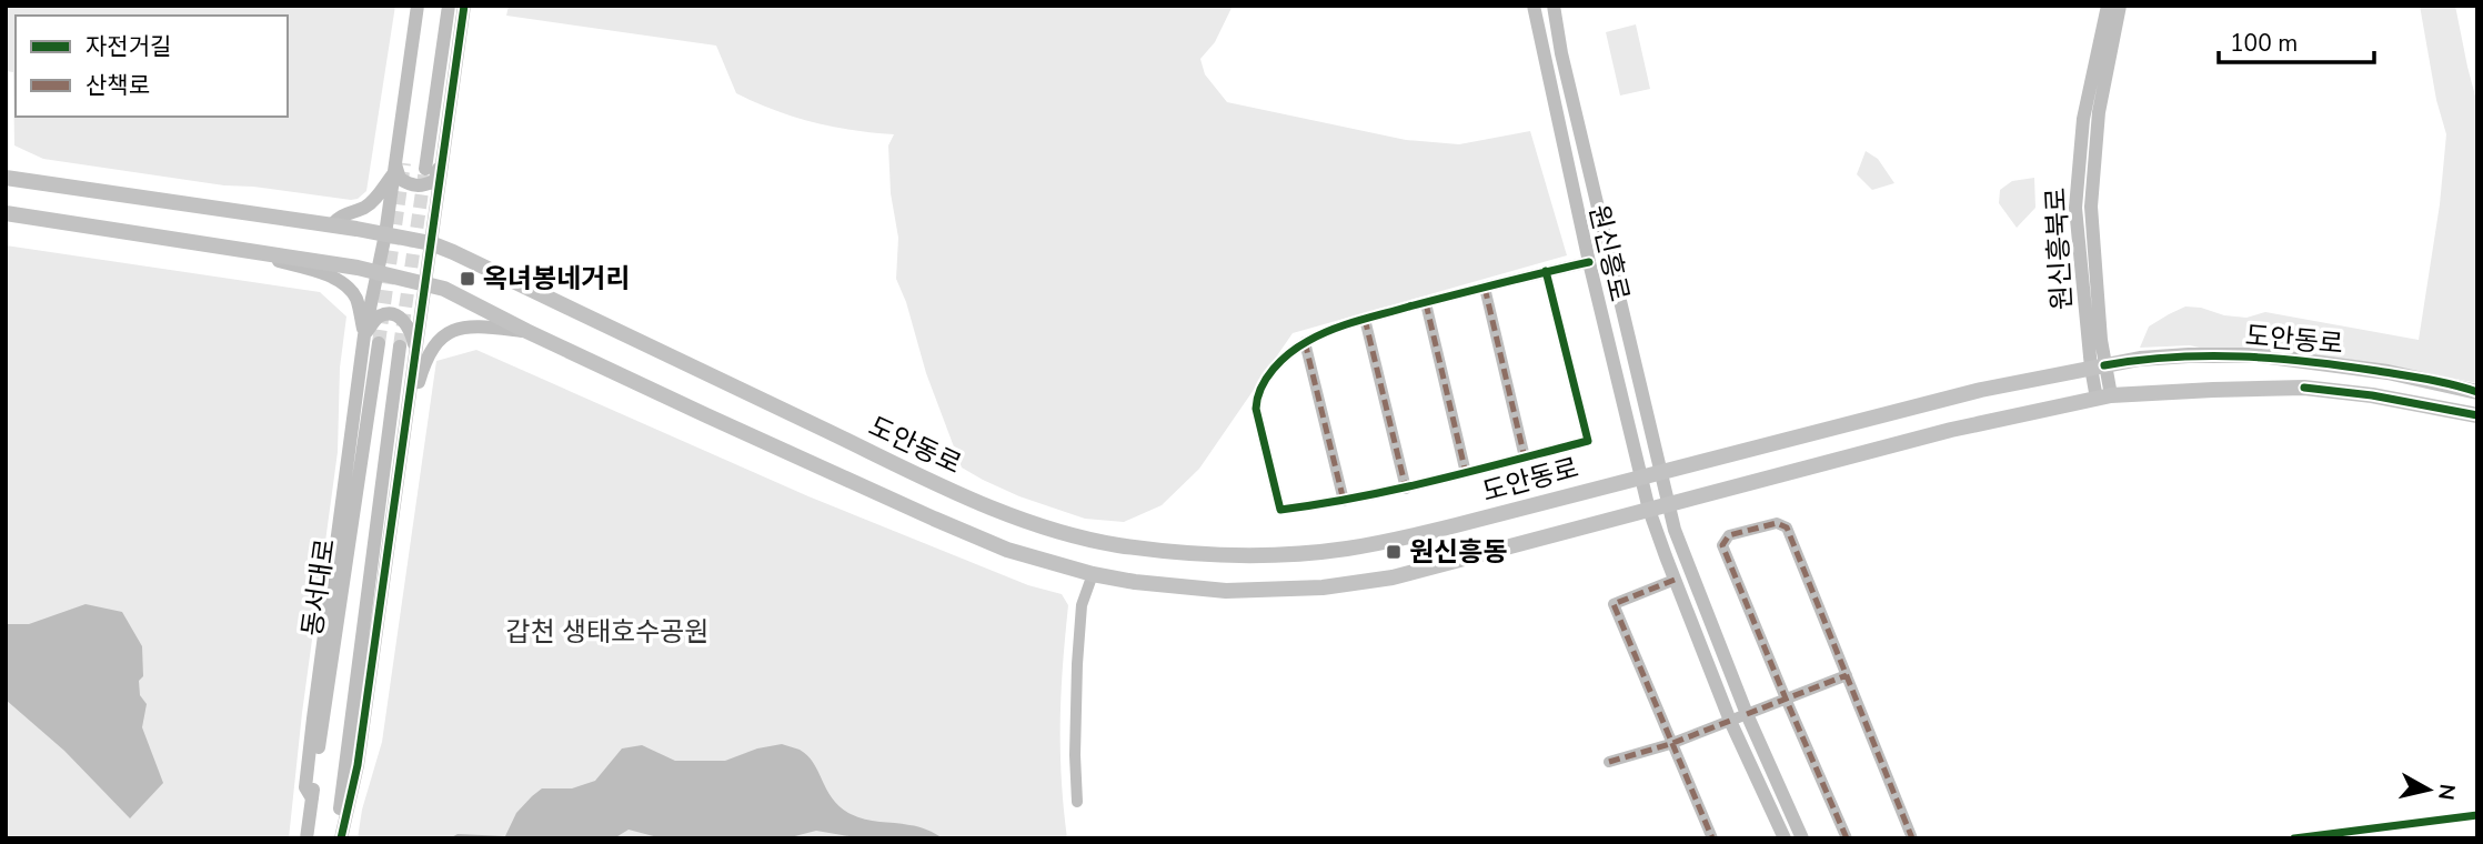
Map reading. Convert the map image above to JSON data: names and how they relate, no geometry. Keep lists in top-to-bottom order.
{
  "streets": {
    "main road": ["도안동로"],
    "street": ["원신흥북로", "원신흥로", "동서대로"]
  },
  "crossings": [
    ["원신흥북로", "도안동로"],
    ["원신흥로", "도안동로"]
  ],
  "parks": ["갑천 생태호수공원"],
  "places": {
    "transit": ["옥녀봉네거리", "원신흥동"]
  },
  "legend": ["자전거길", "산책로"],
  "scale_bar": "100 m",
  "north": "right"
}
